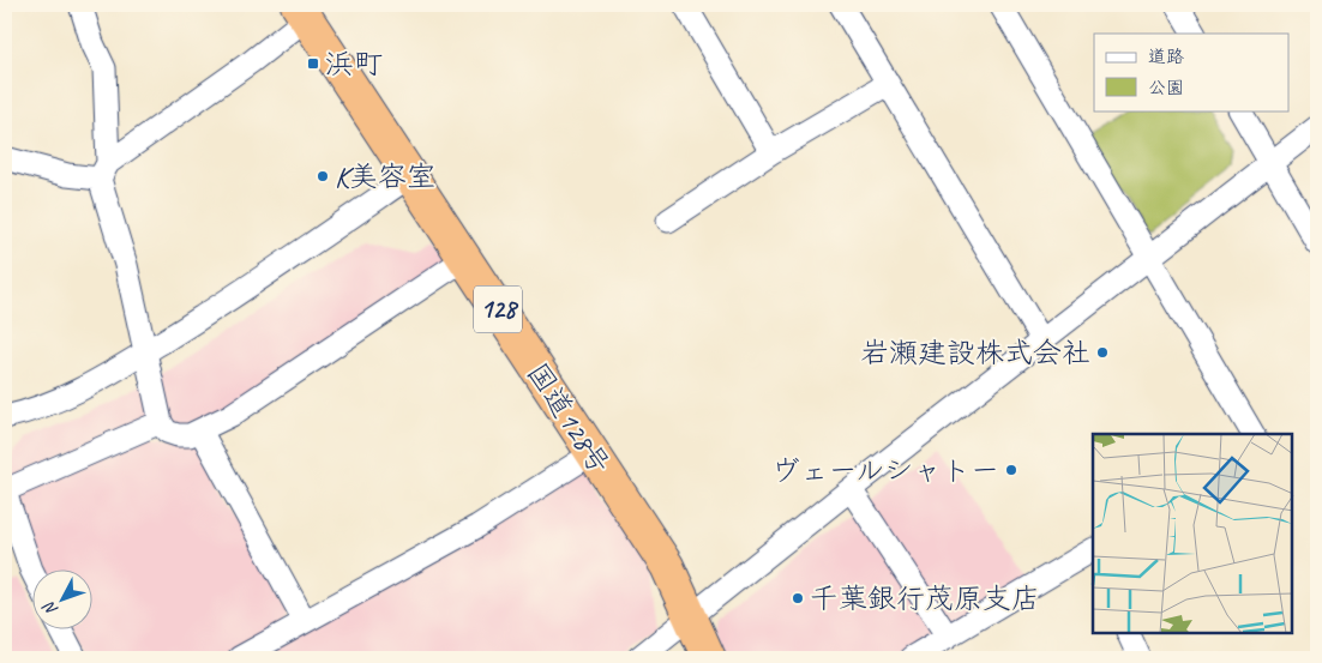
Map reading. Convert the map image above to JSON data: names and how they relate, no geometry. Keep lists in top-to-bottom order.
{
  "streets": {
    "highway": ["128", "国道128号"]
  },
  "places": {
    "transit": ["浜町"],
    "other": [
      "K美容室",
      "岩瀬建設株式会社",
      "ヴェールシャトー",
      "千葉銀行茂原支店"
    ]
  },
  "legend": ["道路", "公園"],
  "north": "bottom left"
}
